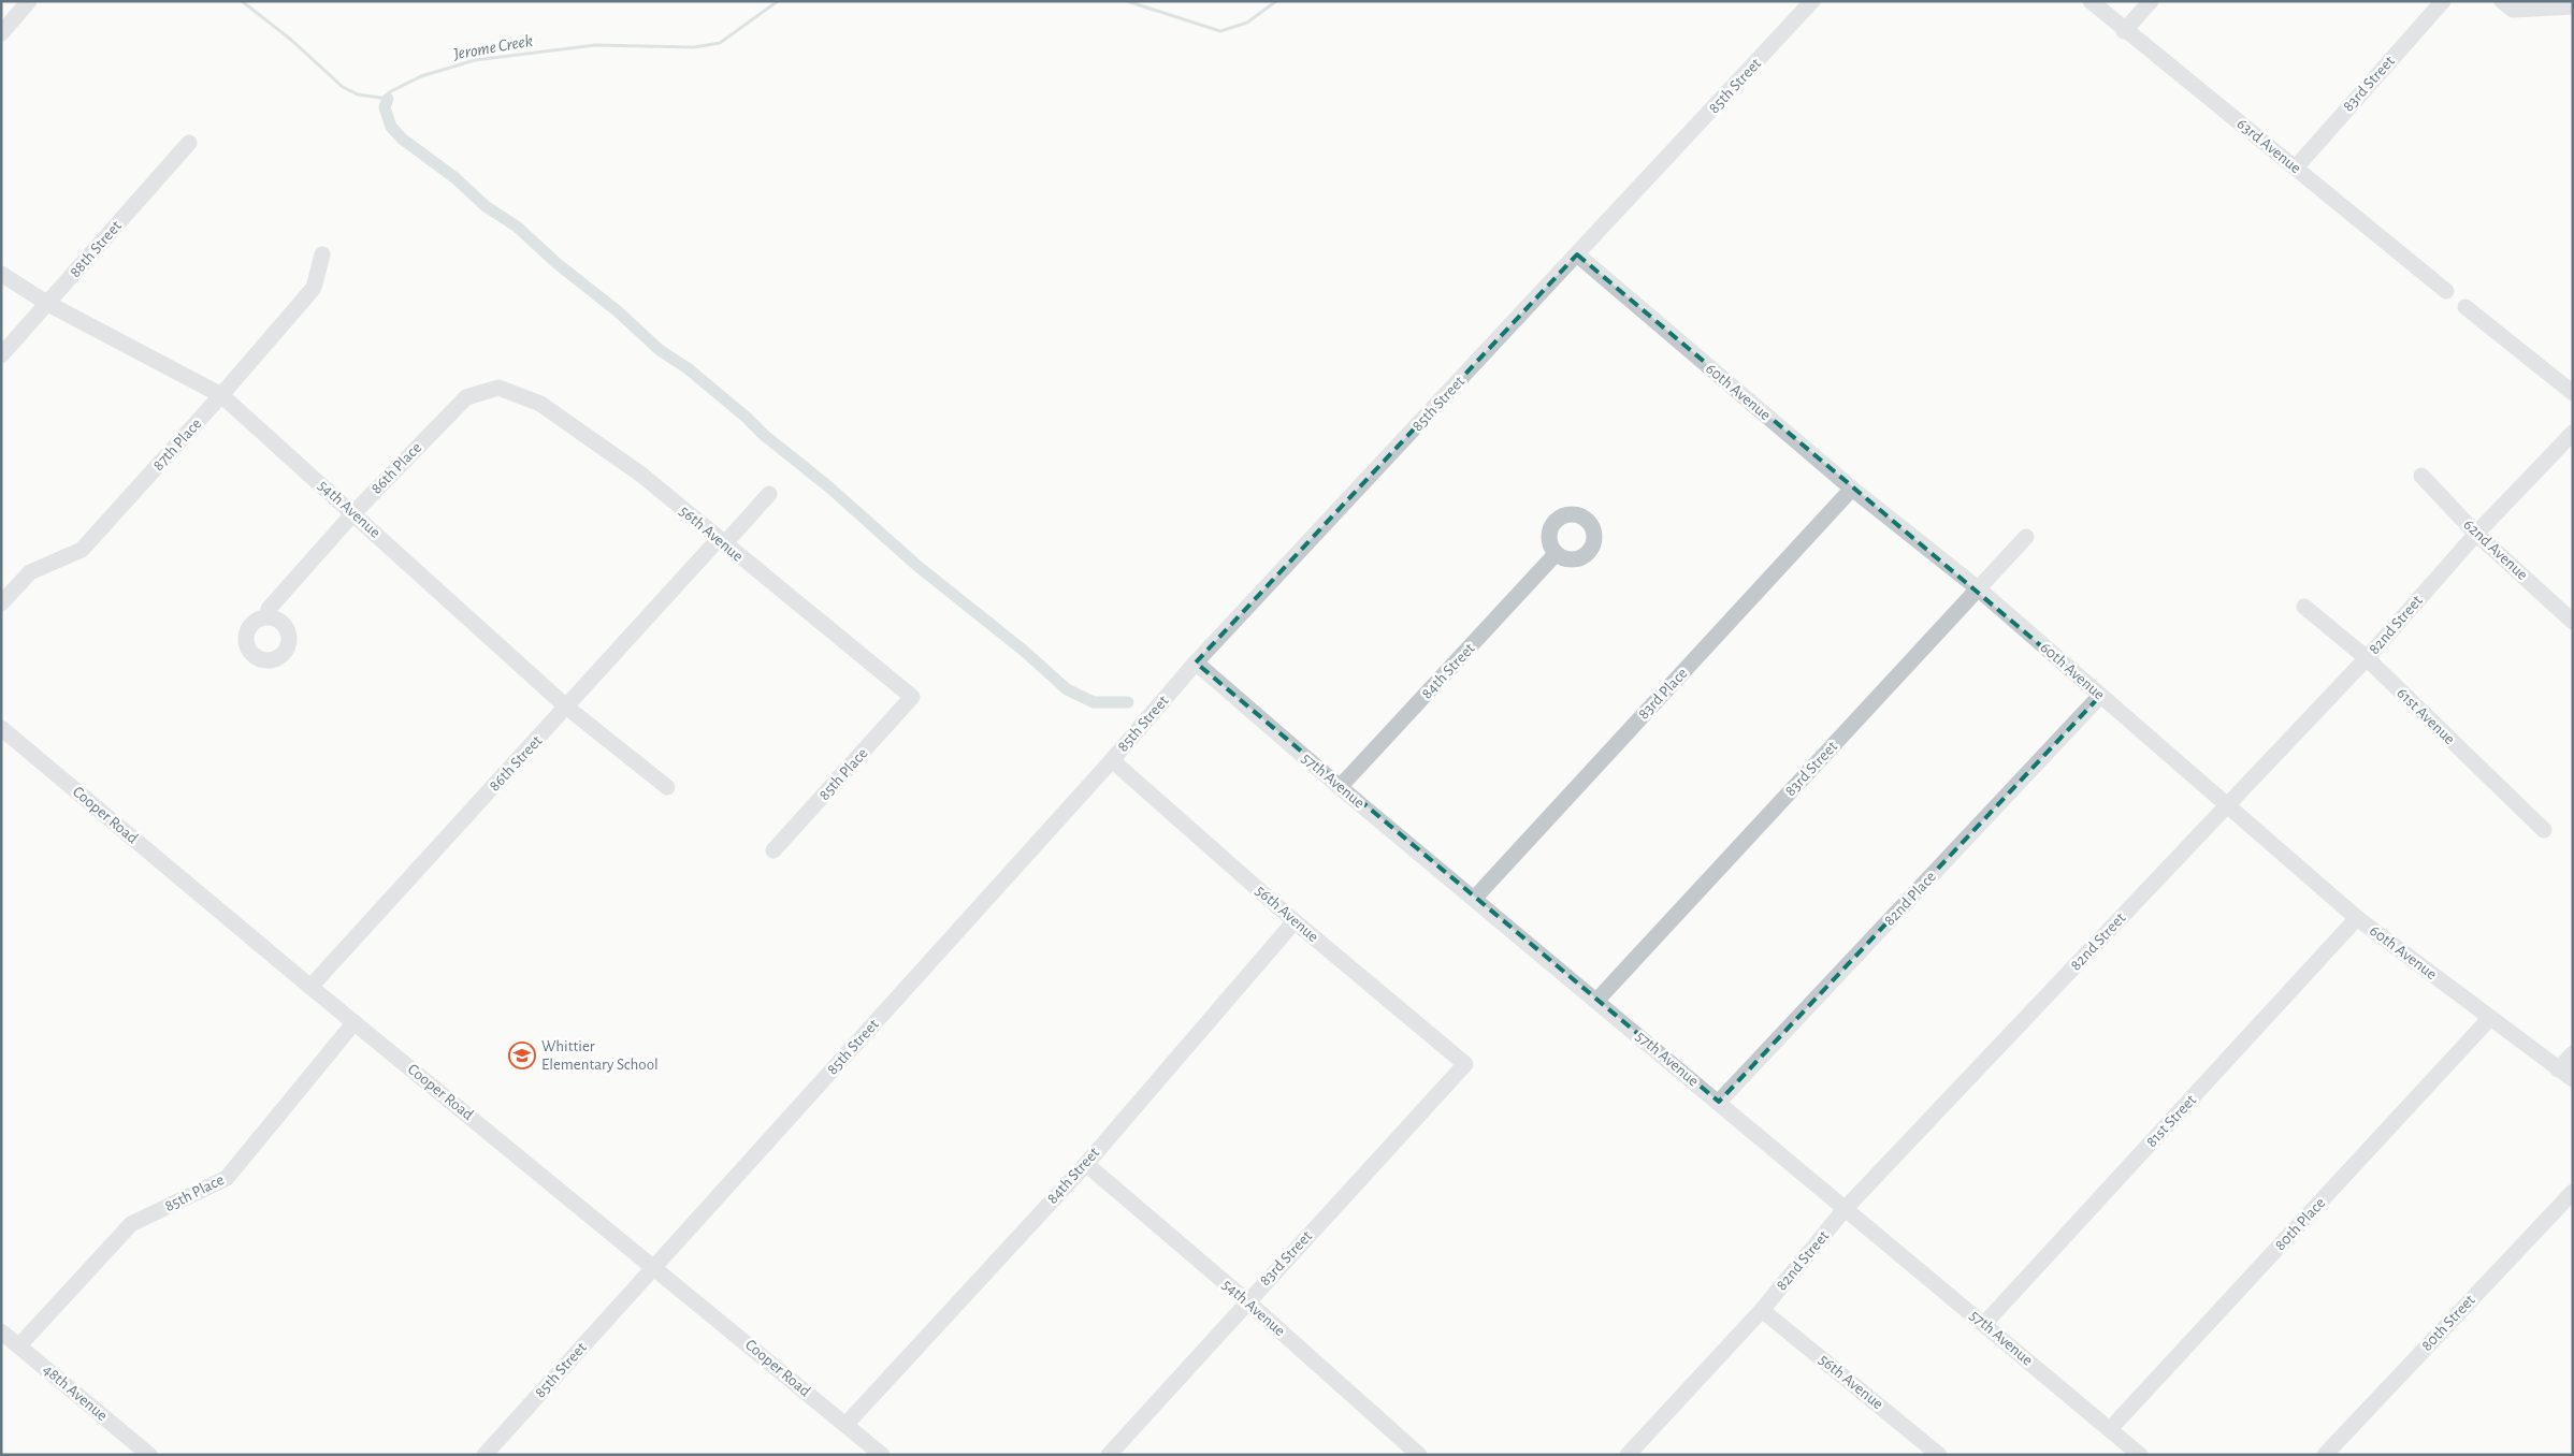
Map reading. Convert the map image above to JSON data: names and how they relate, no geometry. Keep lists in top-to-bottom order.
{
  "streets": {
    "street": [
      "83rd Street",
      "85th Street",
      "63rd Avenue",
      "88th Street",
      "60th Avenue",
      "87th Place",
      "86th Place",
      "54th Avenue",
      "56th Avenue",
      "62nd Avenue",
      "82nd Street",
      "84th Street",
      "83rd Place",
      "61st Avenue",
      "86th Street",
      "85th Place",
      "57th Avenue",
      "Cooper Road",
      "82nd Place",
      "81st Street",
      "80th Place",
      "80th Street",
      "48th Avenue"
    ]
  },
  "crossings": [
    ["83rd Street", "63rd Avenue"],
    ["83rd Street", "60th Avenue"],
    ["83rd Street", "54th Avenue"],
    ["83rd Street", "56th Avenue"],
    ["83rd Street", "57th Avenue"],
    ["85th Street", "60th Avenue"],
    ["85th Street", "56th Avenue"],
    ["85th Street", "57th Avenue"],
    ["85th Street", "Cooper Road"],
    ["88th Street", "54th Avenue"],
    ["60th Avenue", "82nd Street"],
    ["60th Avenue", "83rd Place"],
    ["60th Avenue", "82nd Place"],
    ["60th Avenue", "81st Street"],
    ["60th Avenue", "80th Place"],
    ["87th Place", "54th Avenue"],
    ["86th Place", "54th Avenue"],
    ["86th Place", "56th Avenue"],
    ["54th Avenue", "84th Street"],
    ["54th Avenue", "86th Street"],
    ["56th Avenue", "82nd Street"],
    ["56th Avenue", "84th Street"],
    ["56th Avenue", "86th Street"],
    ["56th Avenue", "85th Place"],
    ["62nd Avenue", "82nd Street"],
    ["82nd Street", "61st Avenue"],
    ["82nd Street", "57th Avenue"],
    ["84th Street", "57th Avenue"],
    ["84th Street", "Cooper Road"],
    ["83rd Place", "57th Avenue"],
    ["86th Street", "Cooper Road"],
    ["85th Place", "Cooper Road"],
    ["85th Place", "48th Avenue"],
    ["57th Avenue", "82nd Place"],
    ["57th Avenue", "81st Street"],
    ["57th Avenue", "80th Place"]
  ],
  "water": ["Jerome Creek"],
  "places": {
    "school or university": ["Whittier Elementary School"]
  }
}
